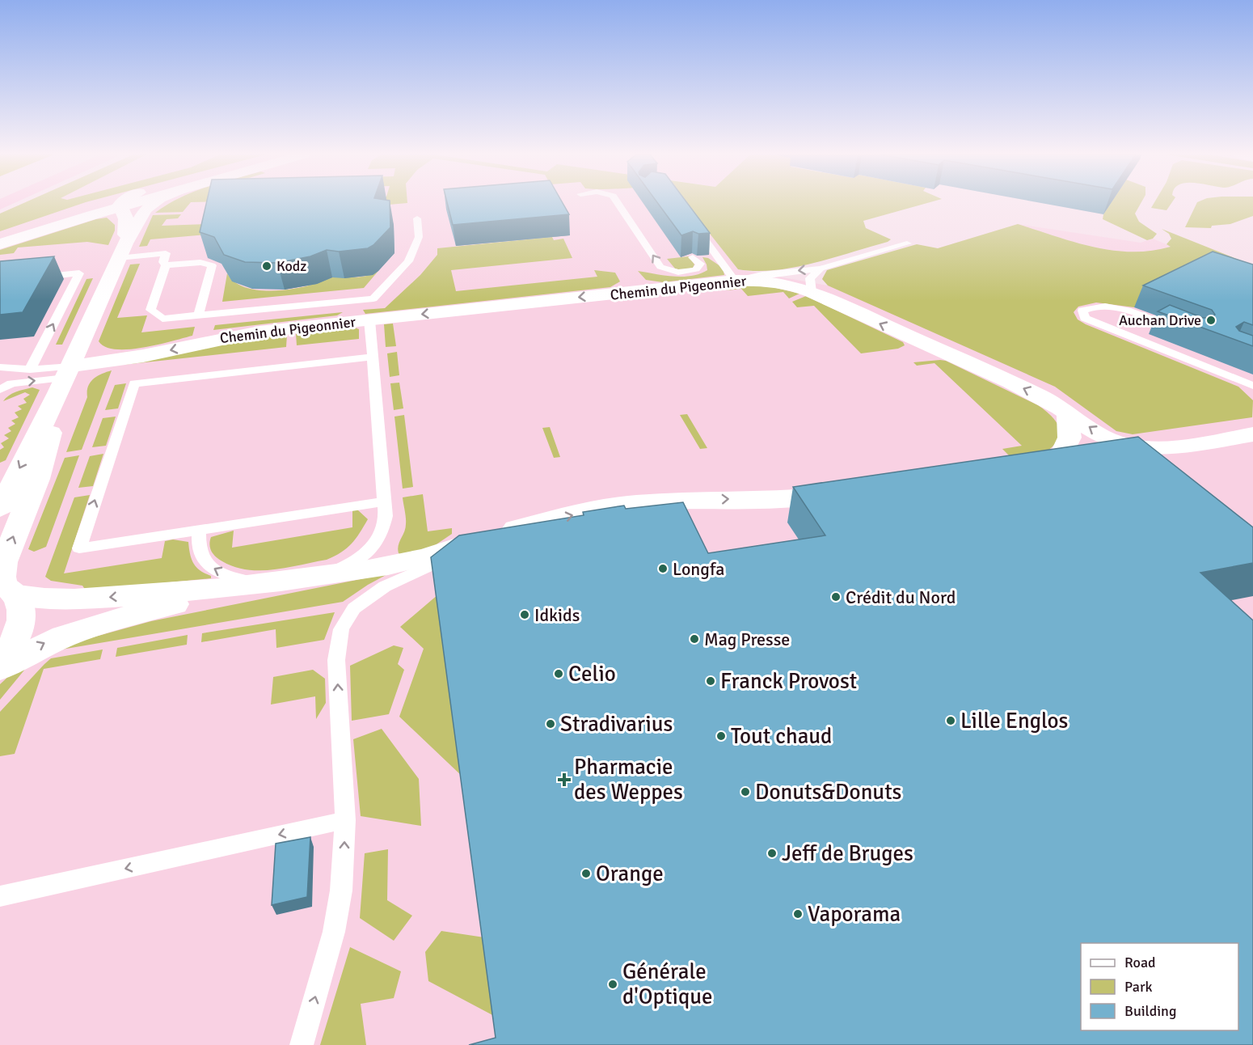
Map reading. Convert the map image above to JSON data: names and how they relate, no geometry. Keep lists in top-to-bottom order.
{
  "streets": {
    "street": ["Chemin du Pigeonnier"]
  },
  "places": {
    "other": [
      "Kodz",
      "Auchan Drive",
      "Longfa",
      "Crédit du Nord",
      "Idkids",
      "Mag Presse",
      "Celio",
      "Franck Provost",
      "Lille Englos",
      "Stradivarius",
      "Tout chaud",
      "Donuts&Donuts",
      "Jeff de Bruges",
      "Orange",
      "Vaporama",
      "Générale d'Optique"
    ],
    "health": ["Pharmacie des Weppes"]
  },
  "legend": ["Road", "Park", "Building"]
}
